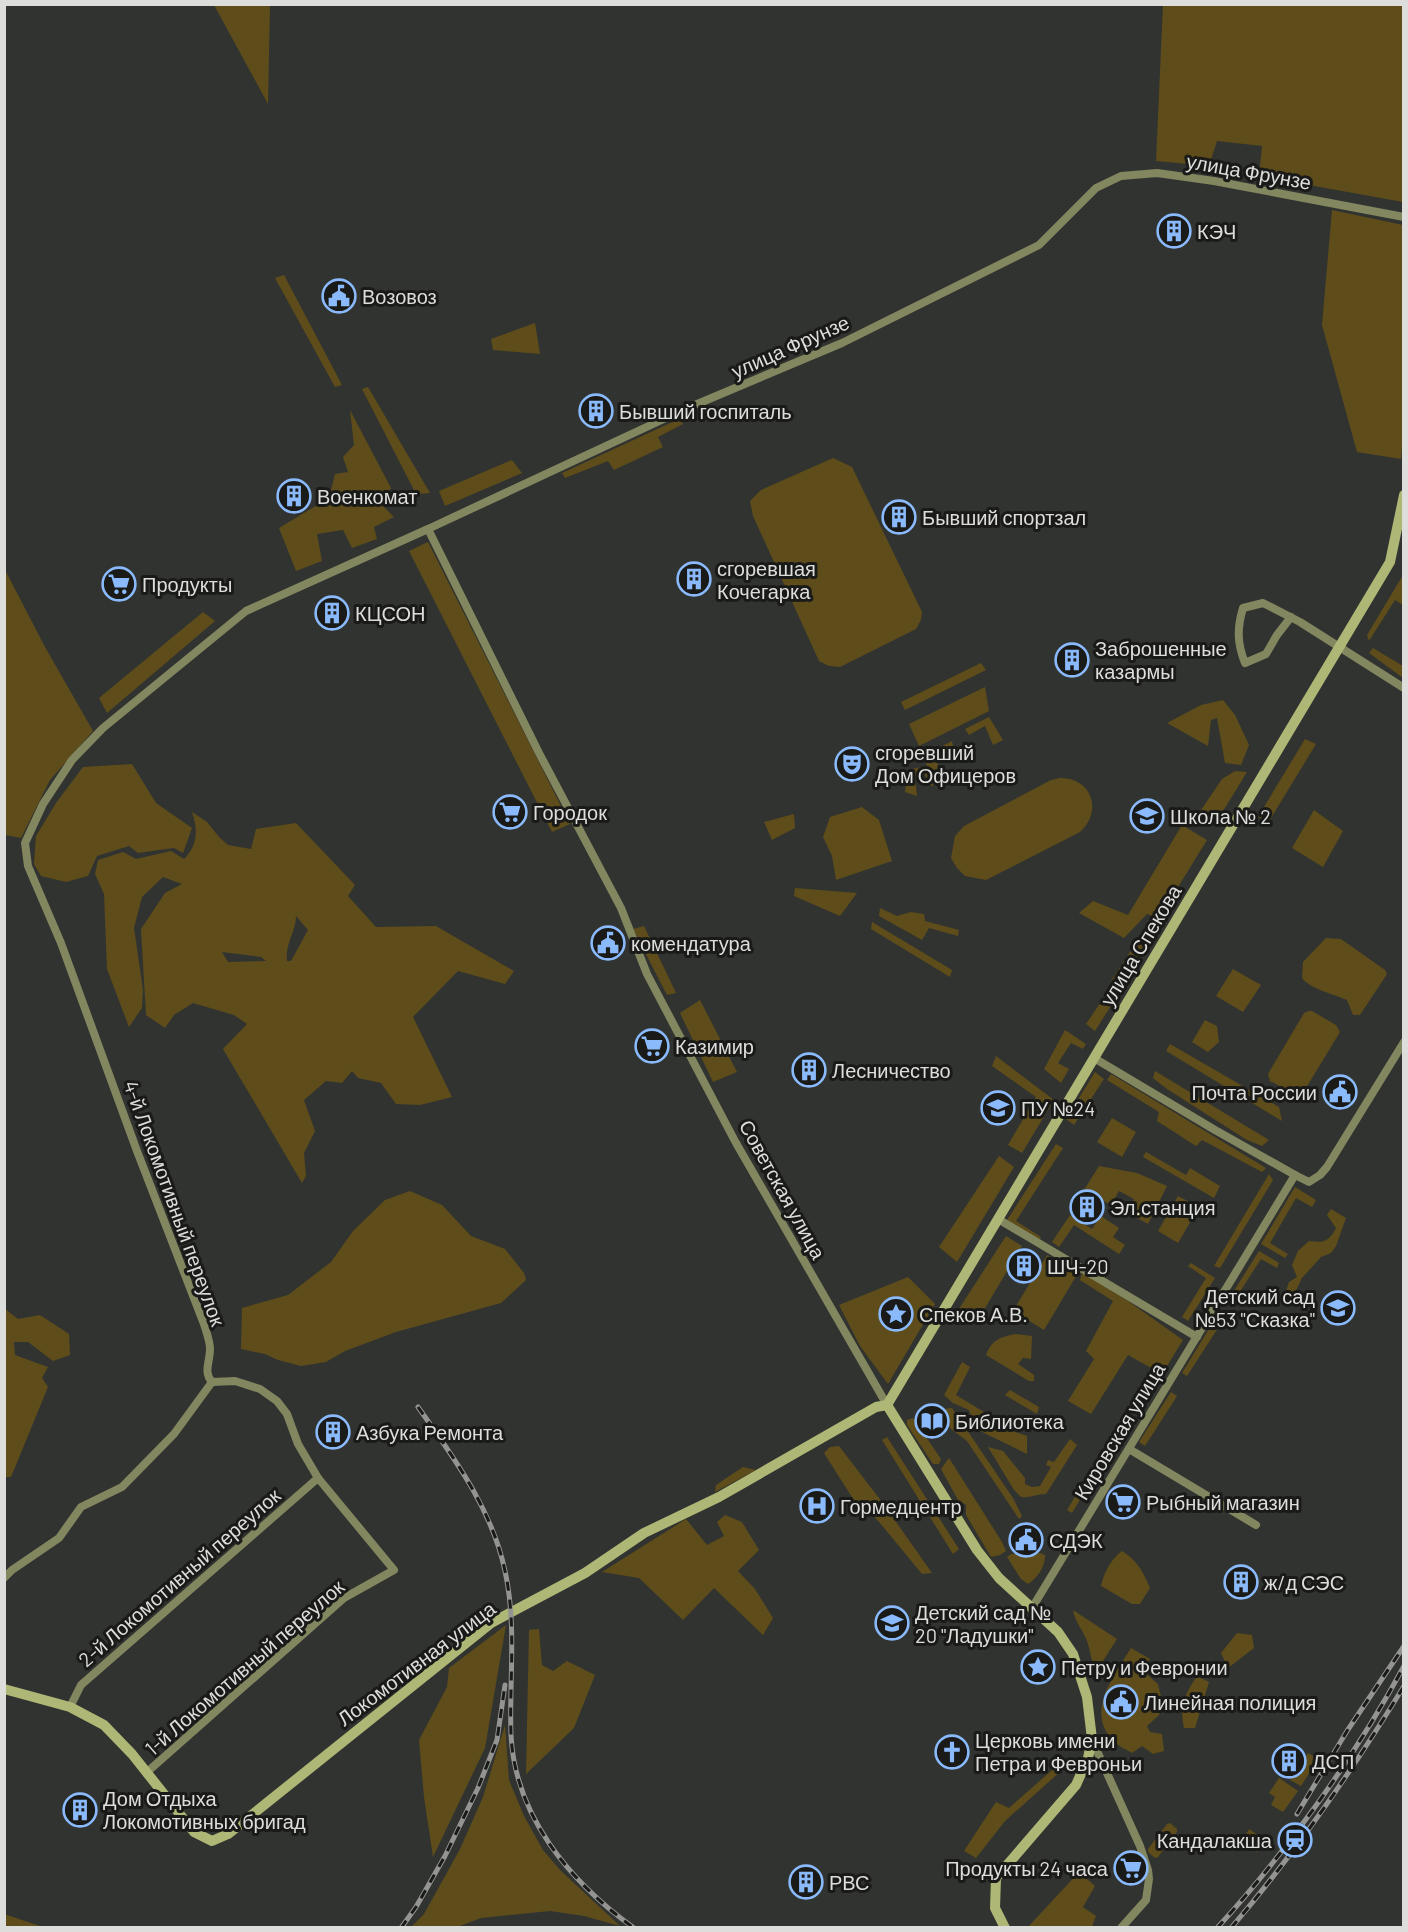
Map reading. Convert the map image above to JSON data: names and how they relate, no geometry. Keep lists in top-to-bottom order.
{
  "streets": {
    "main road": ["улица Спекова", "Советская улица", "Локомотивная улица"],
    "street": [
      "улица Фрунзе",
      "4-й Локомотивный переулок",
      "Кировская улица",
      "2-й Локомотивный переулок",
      "1-й Локомотивный переулок"
    ]
  },
  "crossings": [
    ["улица Фрунзе", "Советская улица"],
    ["улица Фрунзе", "4-й Локомотивный переулок"],
    ["улица Спекова", "Советская улица"],
    ["улица Спекова", "Локомотивная улица"],
    ["Советская улица", "Кировская улица"],
    ["Советская улица", "Локомотивная улица"],
    ["2-й Локомотивный переулок", "Локомотивная улица"],
    ["2-й Локомотивный переулок", "1-й Локомотивный переулок"],
    ["Локомотивная улица", "1-й Локомотивный переулок"]
  ],
  "places": {
    "building": [
      "КЭЧ",
      "Бывший госпиталь",
      "Военкомат",
      "Бывший спортзал",
      "сгоревшая Кочегарка",
      "КЦСОН",
      "Заброшенные казармы",
      "Лесничество",
      "Эл.станция",
      "ШЧ-20",
      "Азбука Ремонта",
      "ж/д СЭС",
      "ДСП",
      "Дом Отдыха Локомотивных бригад",
      "РВС"
    ],
    "public building": [
      "Возовоз",
      "комендатура",
      "Почта России",
      "СДЭК",
      "Линейная полиция"
    ],
    "supermarket": [
      "Продукты",
      "Городок",
      "Казимир",
      "Рыбный магазин",
      "Продукты 24 часа"
    ],
    "theatre": ["сгоревший Дом Офицеров"],
    "school or university": [
      "Школа № 2",
      "ПУ №24",
      "Детский сад №53 \"Сказка\"",
      "Детский сад № 20 \"Ладушки\""
    ],
    "place": ["Спеков А.В.", "Петру и Февронии"],
    "library": ["Библиотека"],
    "hospital": ["Гормедцентр"],
    "church": ["Церковь имени Петра и Февроньи"],
    "station": ["Кандалакша"]
  }
}
